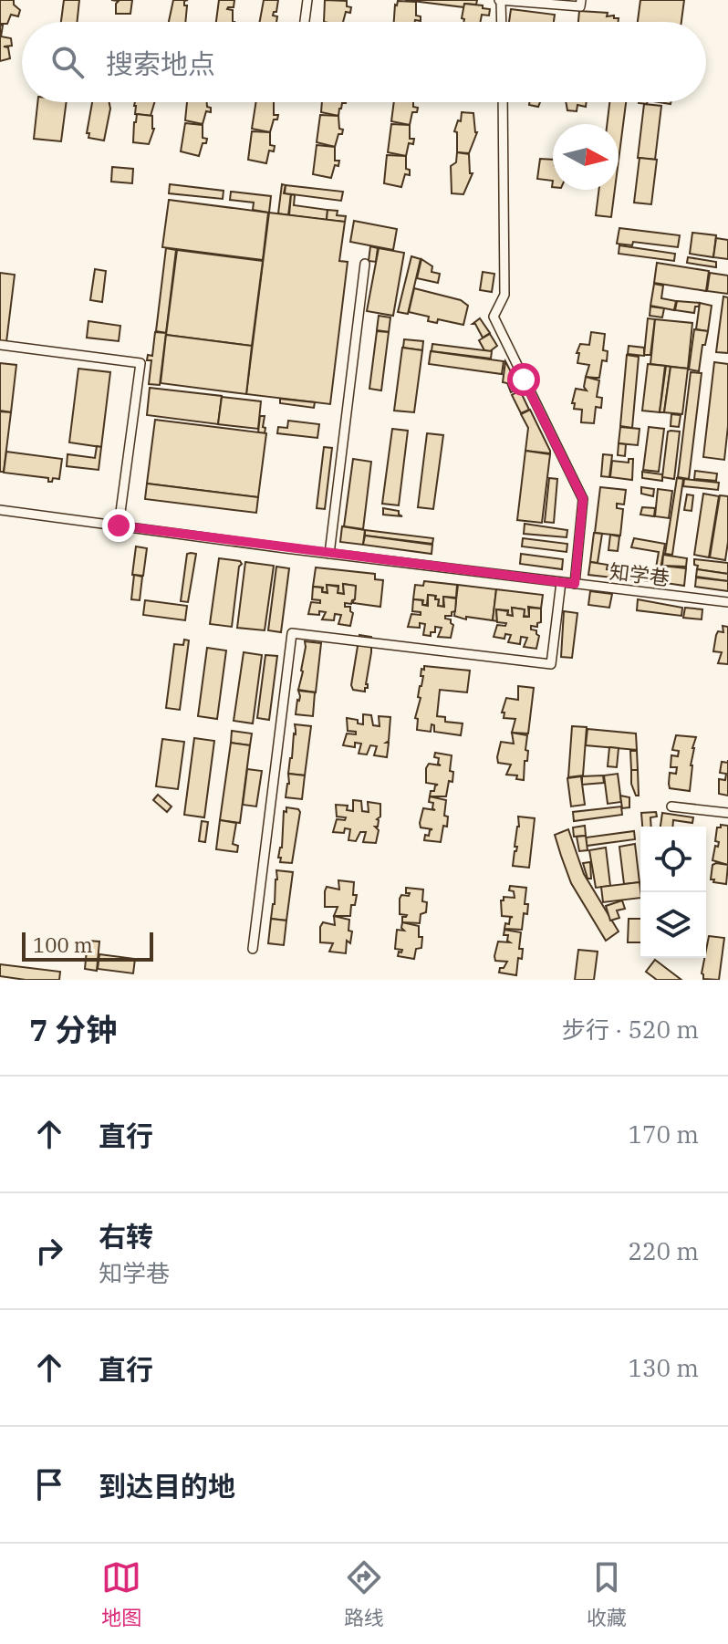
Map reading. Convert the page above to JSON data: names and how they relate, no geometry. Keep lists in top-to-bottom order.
{
  "streets": {
    "street": ["知学巷"]
  },
  "scale_bar": "100 m",
  "north": "right",
  "page": {
    "search": "搜索地点",
    "scale": "100 m",
    "heading": ["7 分钟", "步行 · 520 m"],
    "list": [
      ["直行", "170 m"],
      ["右转", "知学巷", "220 m"],
      ["直行", "130 m"],
      "到达目的地"
    ],
    "nav": ["地图", "路线", "收藏"]
  }
}
